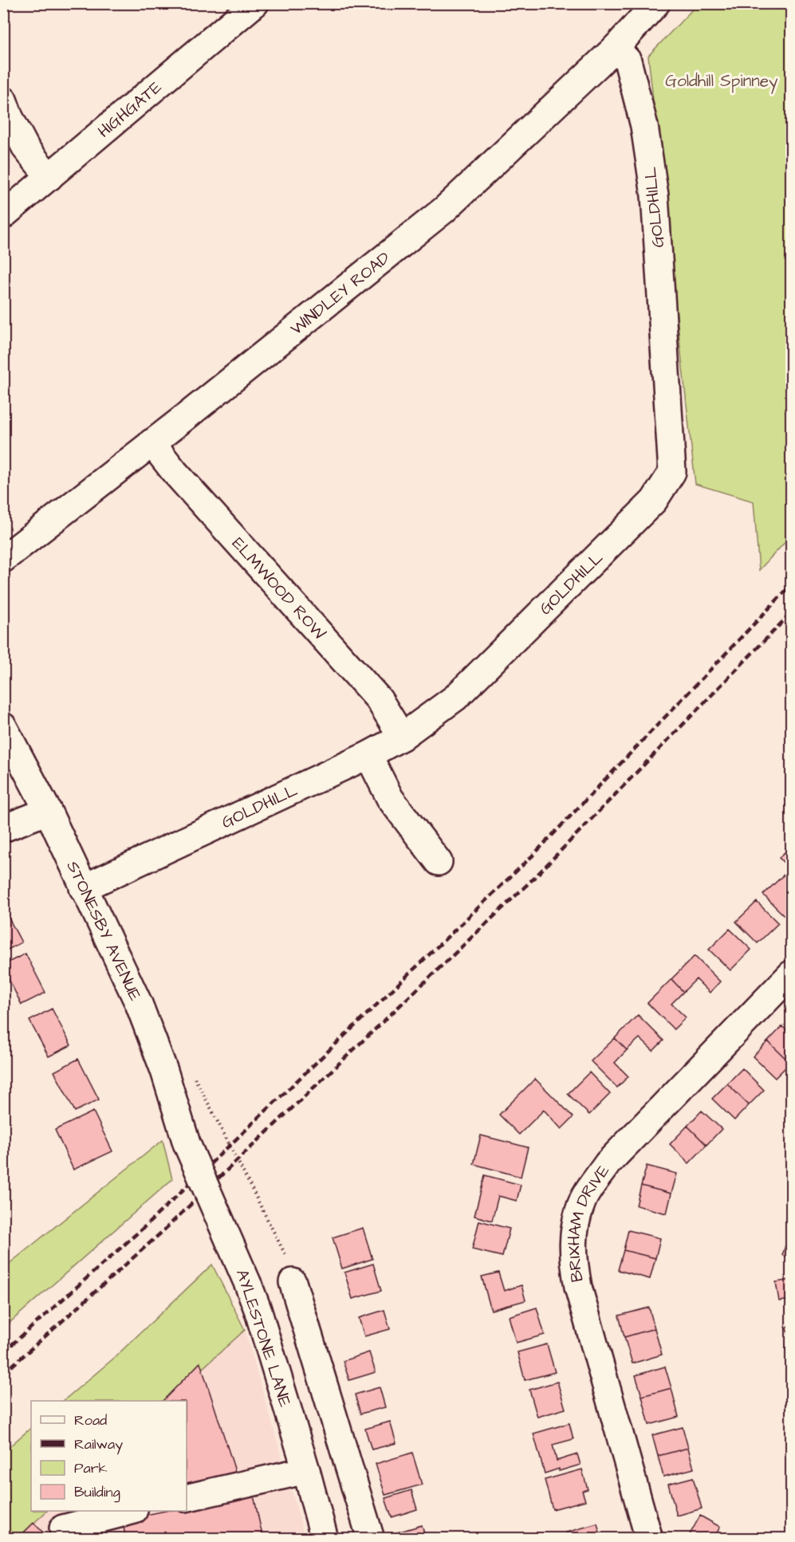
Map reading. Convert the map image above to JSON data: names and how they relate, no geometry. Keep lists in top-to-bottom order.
{
  "streets": {
    "street": [
      "HIGHGATE",
      "GOLDHILL",
      "WINDLEY ROAD",
      "ELMWOOD ROW",
      "STONESBY AVENUE",
      "BRIXHAM DRIVE",
      "AYLESTONE LANE"
    ]
  },
  "crossings": [
    ["GOLDHILL", "WINDLEY ROAD"],
    ["GOLDHILL", "ELMWOOD ROW"],
    ["GOLDHILL", "STONESBY AVENUE"],
    ["WINDLEY ROAD", "ELMWOOD ROW"],
    ["STONESBY AVENUE", "AYLESTONE LANE"]
  ],
  "parks": ["Goldhill Spinney"],
  "legend": [
    "Road",
    "Railway",
    "Park",
    "Building"
  ]
}
